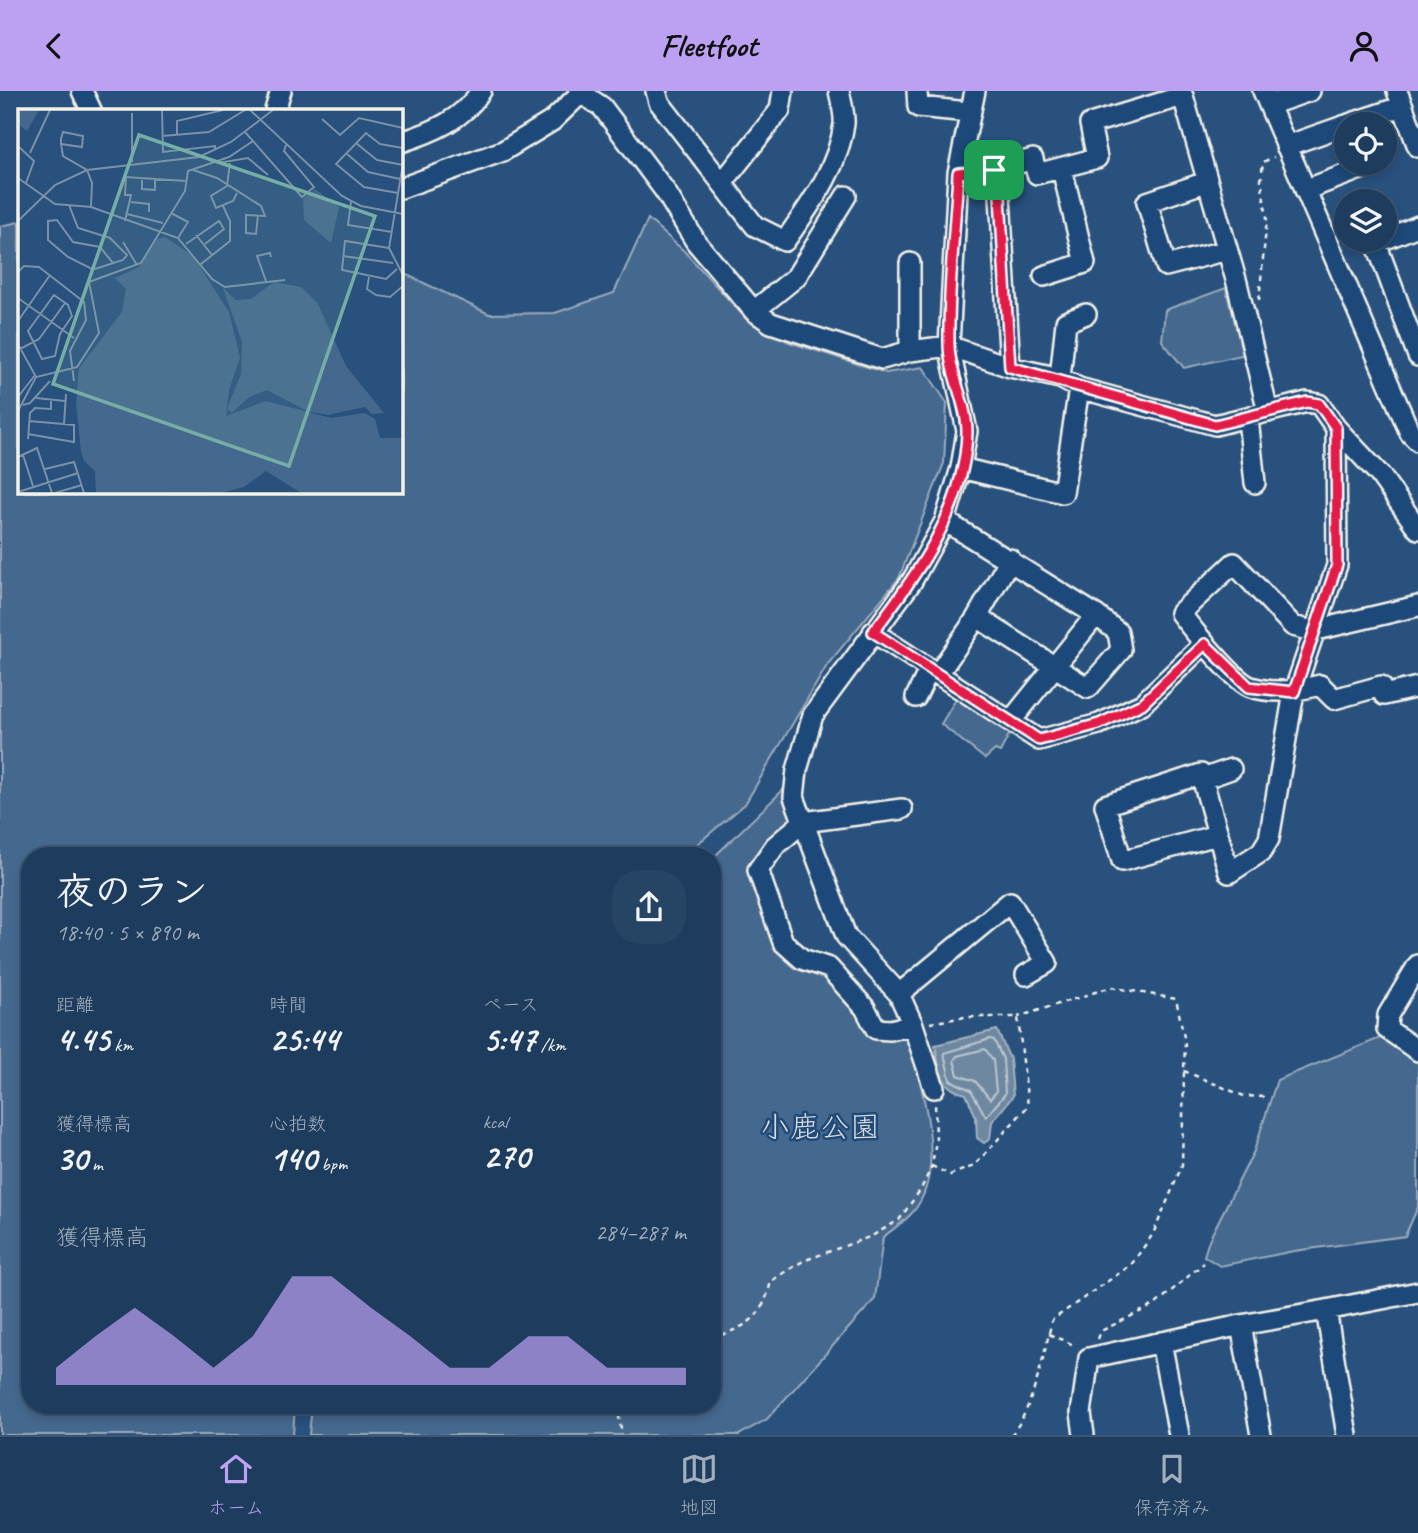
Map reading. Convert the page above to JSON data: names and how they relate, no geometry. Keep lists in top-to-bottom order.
{
  "parks": ["小鹿公園"],
  "page": {
    "header": "Fleetfoot",
    "heading": ["夜のラン", "18:40 · 5 × 890 m"],
    "stats": [
      ["距離", "4.45 km"],
      ["時間", "25:44"],
      ["ペース", "5:47 /km"],
      ["獲得標高", "30 m"],
      ["心拍数", "140 bpm"],
      ["kcal", "270"]
    ],
    "chart": ["獲得標高", "284–287 m"],
    "tabs": ["ホーム", "地図", "保存済み"]
  }
}
